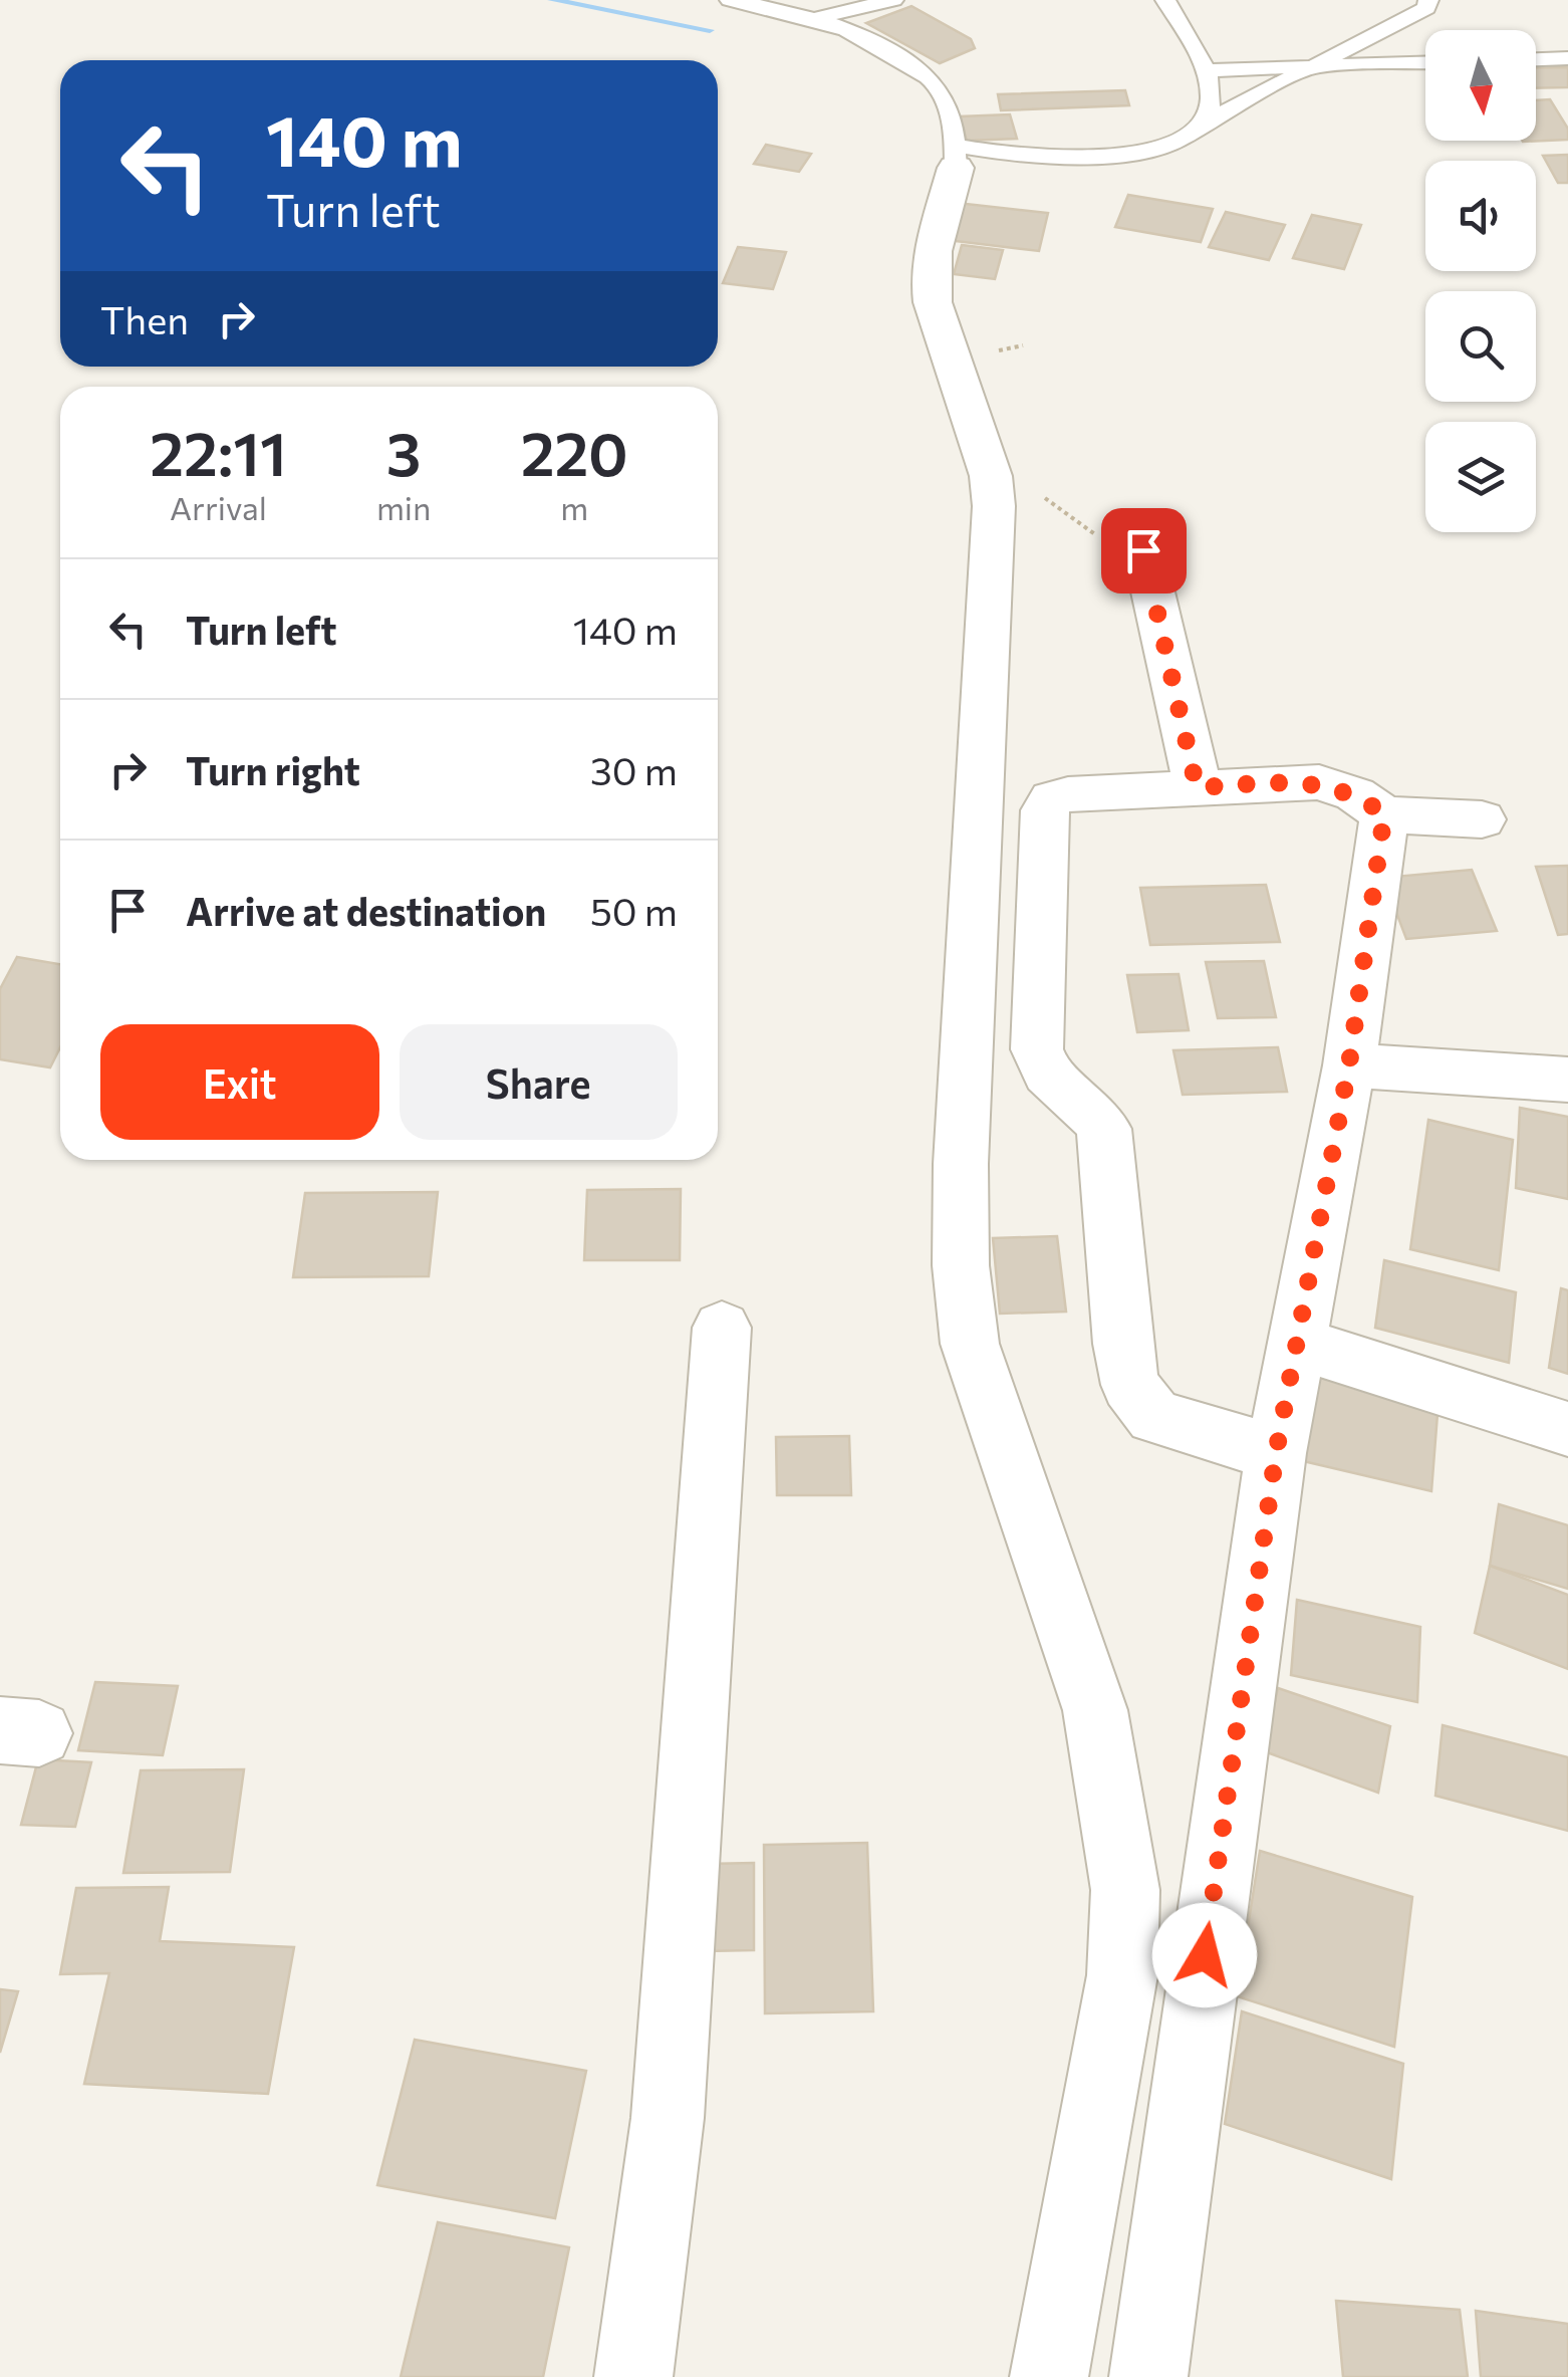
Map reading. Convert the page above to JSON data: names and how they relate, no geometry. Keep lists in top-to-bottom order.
{
  "north": "bottom",
  "page": {
    "turn": ["140 m", "Turn left"],
    "then": "Then",
    "eta": [
      "22:11",
      "Arrival",
      "3",
      "min",
      "220",
      "m"
    ],
    "list": [
      {
        "name": "Turn left",
        "value": "140 m"
      },
      {
        "name": "Turn right",
        "value": "30 m"
      },
      {
        "name": "Arrive at destination",
        "value": "50 m"
      }
    ],
    "buttons": ["Exit", "Share"]
  }
}
